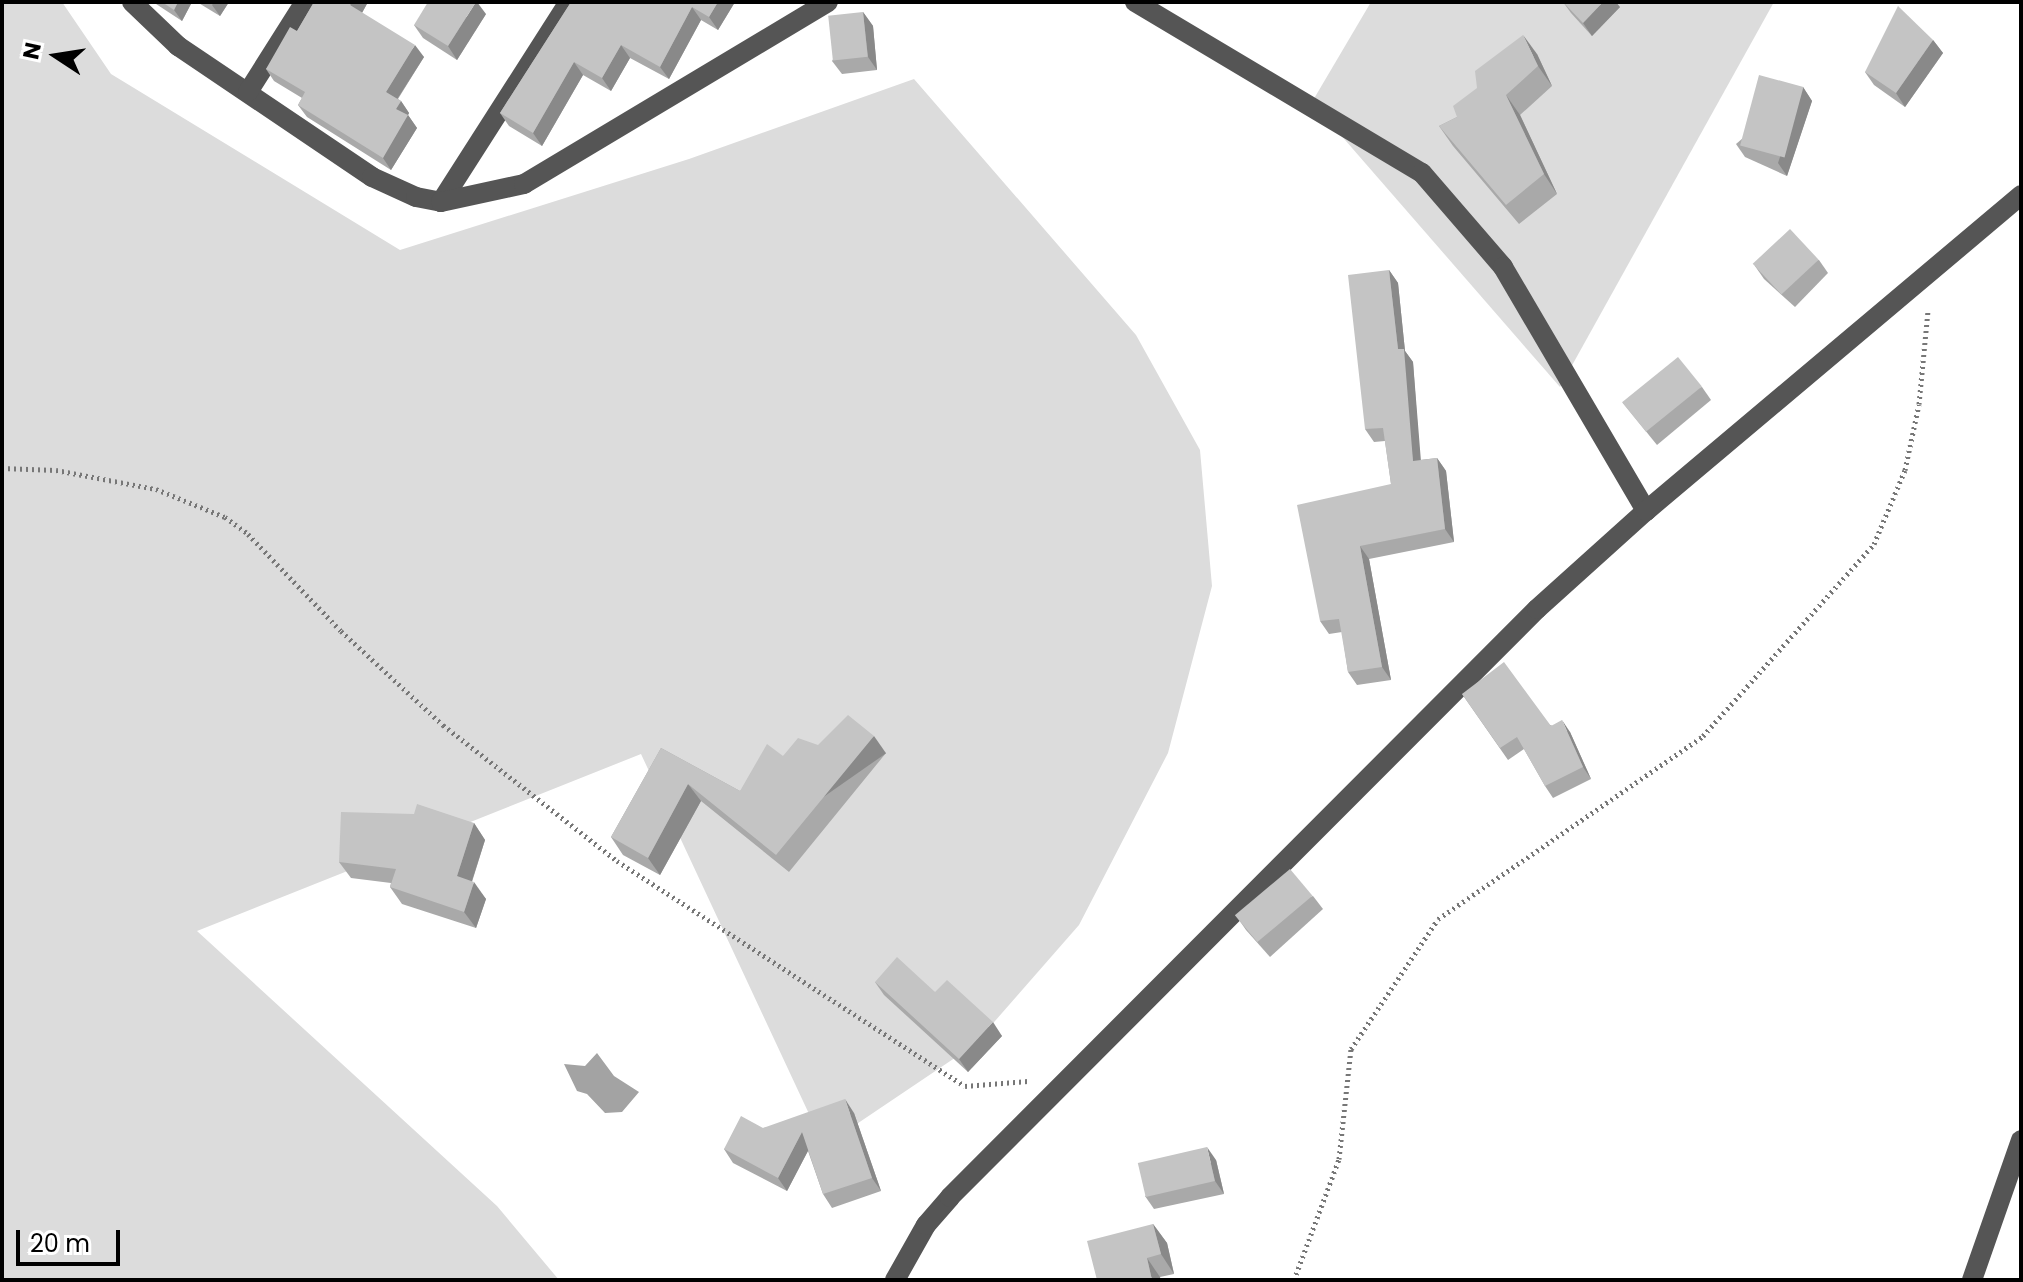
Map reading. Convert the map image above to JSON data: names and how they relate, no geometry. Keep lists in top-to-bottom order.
{
  "scale_bar": "20 m",
  "north": "left"
}
